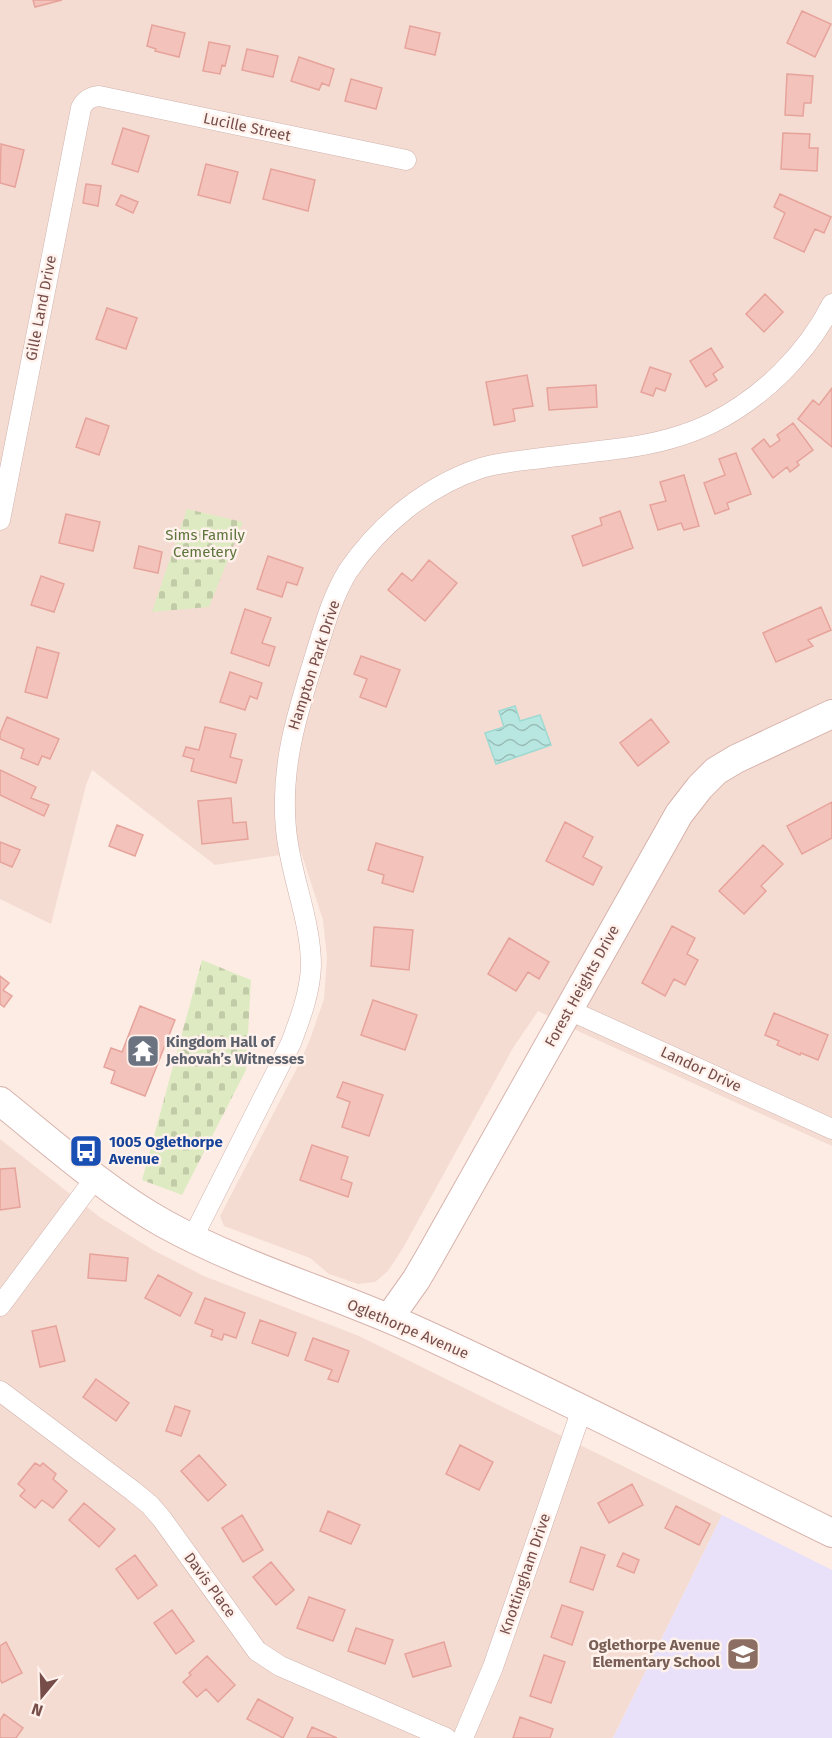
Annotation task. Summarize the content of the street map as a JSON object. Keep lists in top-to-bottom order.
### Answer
{
  "streets": {
    "main road": ["Forest Heights Drive", "Oglethorpe Avenue"],
    "street": [
      "Lucille Street",
      "Gille Land Drive",
      "Hampton Park Drive",
      "Landor Drive",
      "Knottingham Drive",
      "Davis Place"
    ]
  },
  "crossings": [
    ["Lucille Street", "Gille Land Drive"],
    ["Hampton Park Drive", "Oglethorpe Avenue"],
    ["Forest Heights Drive", "Landor Drive"],
    ["Forest Heights Drive", "Oglethorpe Avenue"],
    ["Oglethorpe Avenue", "Knottingham Drive"]
  ],
  "parks": ["Sims Family Cemetery"],
  "places": {
    "temple": ["Kingdom Hall of Jehovah’s Witnesses"],
    "bus stop": ["1005 Oglethorpe Avenue"],
    "school or university": ["Oglethorpe Avenue Elementary School"]
  },
  "north": "bottom"
}
